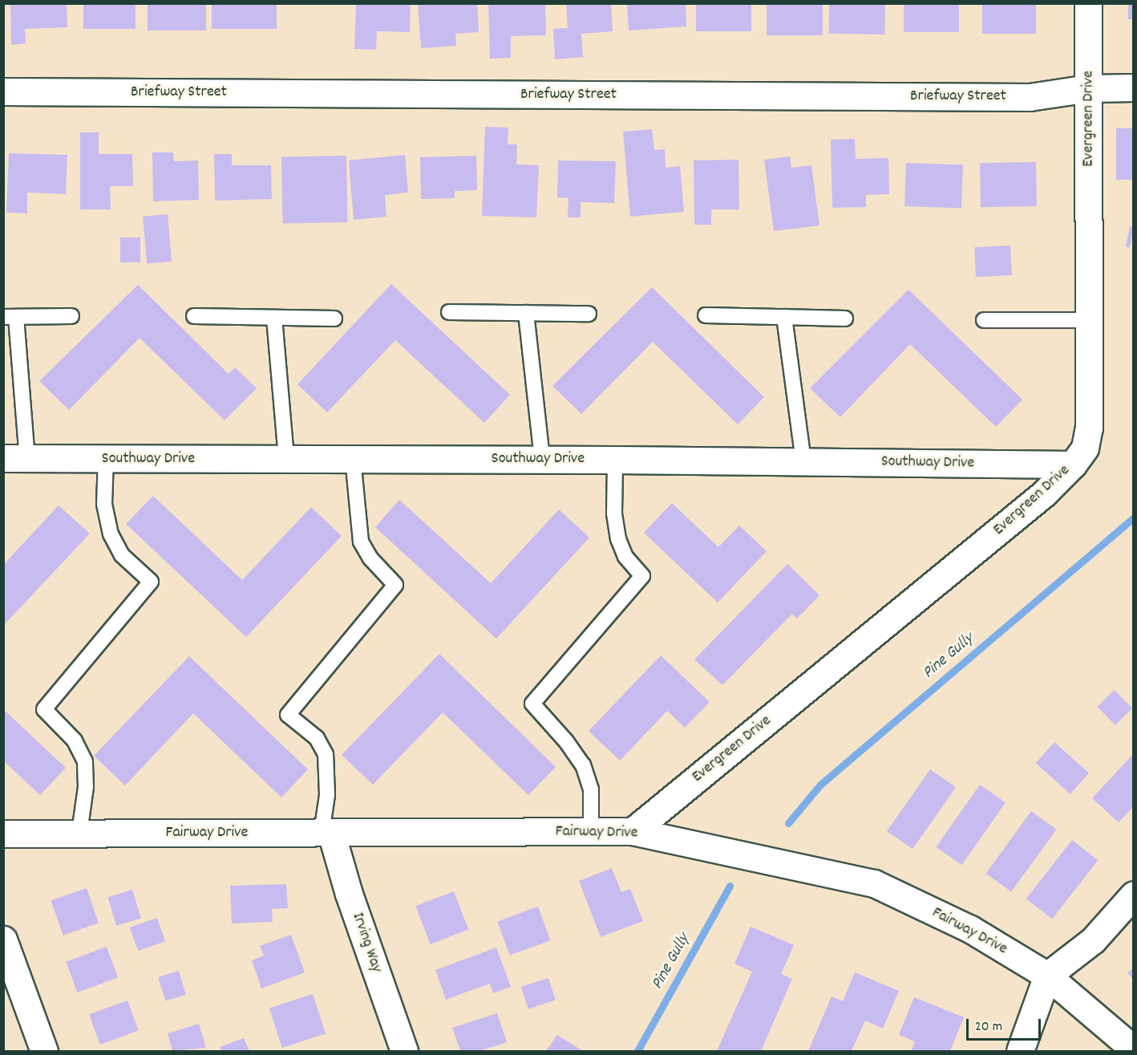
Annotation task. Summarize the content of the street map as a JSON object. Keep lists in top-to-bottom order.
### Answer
{
  "streets": {
    "street": [
      "Briefway Street",
      "Evergreen Drive",
      "Southway Drive",
      "Fairway Drive",
      "Irving Way"
    ]
  },
  "crossings": [
    ["Briefway Street", "Evergreen Drive"],
    ["Evergreen Drive", "Southway Drive"],
    ["Evergreen Drive", "Fairway Drive"],
    ["Fairway Drive", "Irving Way"]
  ],
  "water": ["Pine Gully"],
  "scale_bar": "20 m"
}
